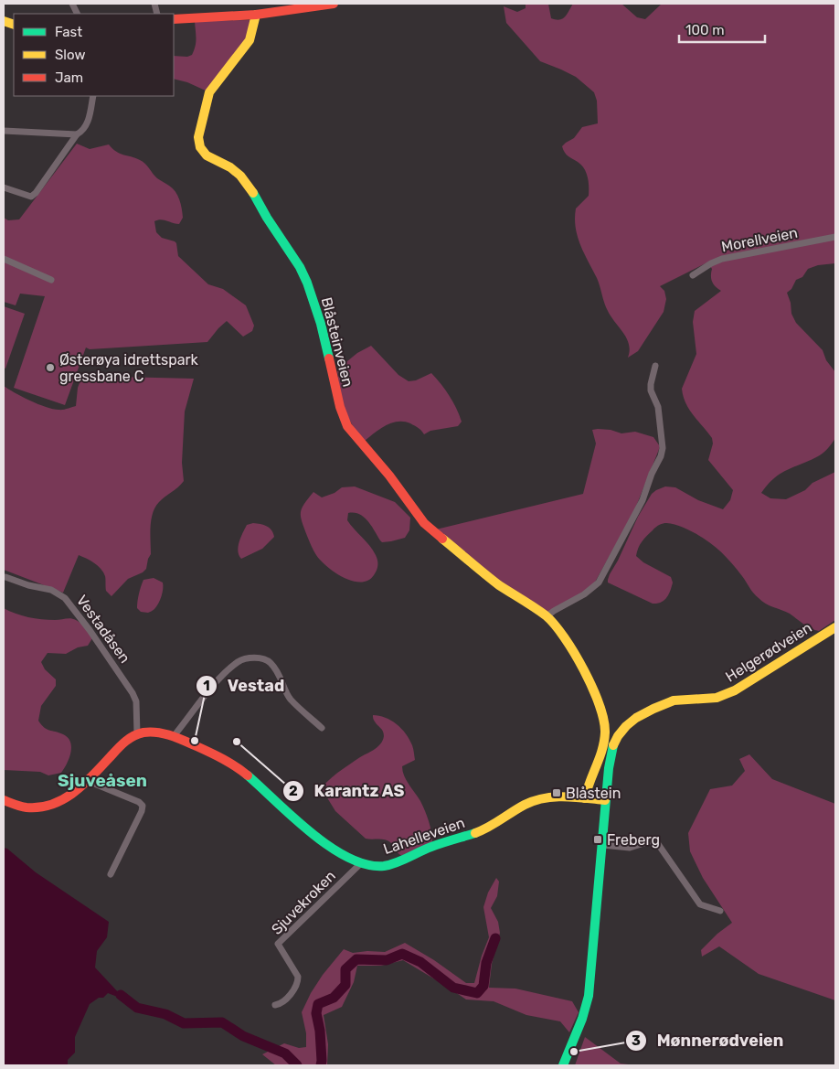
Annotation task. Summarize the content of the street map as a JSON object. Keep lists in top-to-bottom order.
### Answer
{
  "streets": {
    "street": [
      "Morellveien",
      "Blåsteinveien",
      "Vestadåsen",
      "Helgerødveien",
      "Lahelleveien",
      "Sjuvekroken"
    ]
  },
  "crossings": [
    ["Blåsteinveien", "Lahelleveien"],
    ["Vestadåsen", "Lahelleveien"],
    ["Helgerødveien", "Lahelleveien"],
    ["Lahelleveien", "Sjuvekroken"]
  ],
  "districts": ["Sjuveåsen"],
  "places": {
    "other": [
      "Østerøya idrettspark gressbane C",
      "Vestad",
      "Karantz AS",
      "Mønnerødveien"
    ],
    "transit": ["Blåstein", "Freberg"]
  },
  "legend": ["Fast", "Slow", "Jam"],
  "scale_bar": "100 m"
}
